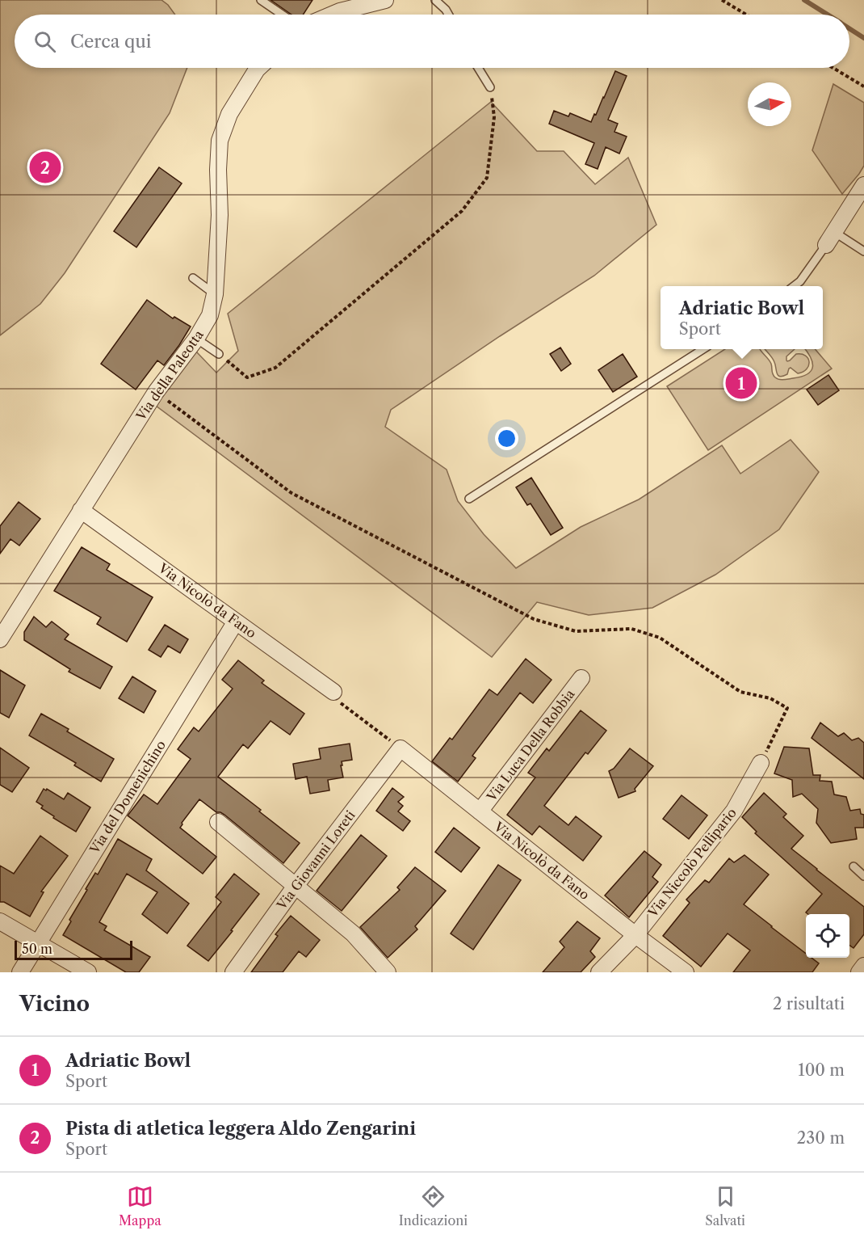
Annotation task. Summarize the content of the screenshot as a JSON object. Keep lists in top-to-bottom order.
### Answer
{
  "streets": {
    "street": [
      "Via della Paleotta",
      "Via Nicolò da Fano",
      "Via Luca Della Robbia",
      "Via del Domenichino",
      "Via Giovanni Loreti",
      "Via Niccolò Pellipario"
    ]
  },
  "crossings": [
    ["Via della Paleotta", "Via Nicolò da Fano"],
    ["Via Nicolò da Fano", "Via Luca Della Robbia"],
    ["Via Nicolò da Fano", "Via del Domenichino"],
    ["Via Nicolò da Fano", "Via Giovanni Loreti"],
    ["Via Nicolò da Fano", "Via Niccolò Pellipario"]
  ],
  "scale_bar": "50 m",
  "north": "right",
  "page": {
    "search": "Cerca qui",
    "pins": ["2", "1"],
    "popup": ["Adriatic Bowl", "Sport"],
    "scale": "50 m",
    "heading": ["Vicino", "2 risultati"],
    "list": [
      {
        "mark": "1",
        "name": "Adriatic Bowl",
        "note": "Sport",
        "value": "100 m"
      },
      {
        "mark": "2",
        "name": "Pista di atletica leggera Aldo Zengarini",
        "note": "Sport",
        "value": "230 m"
      }
    ],
    "nav": ["Mappa", "Indicazioni", "Salvati"]
  }
}
